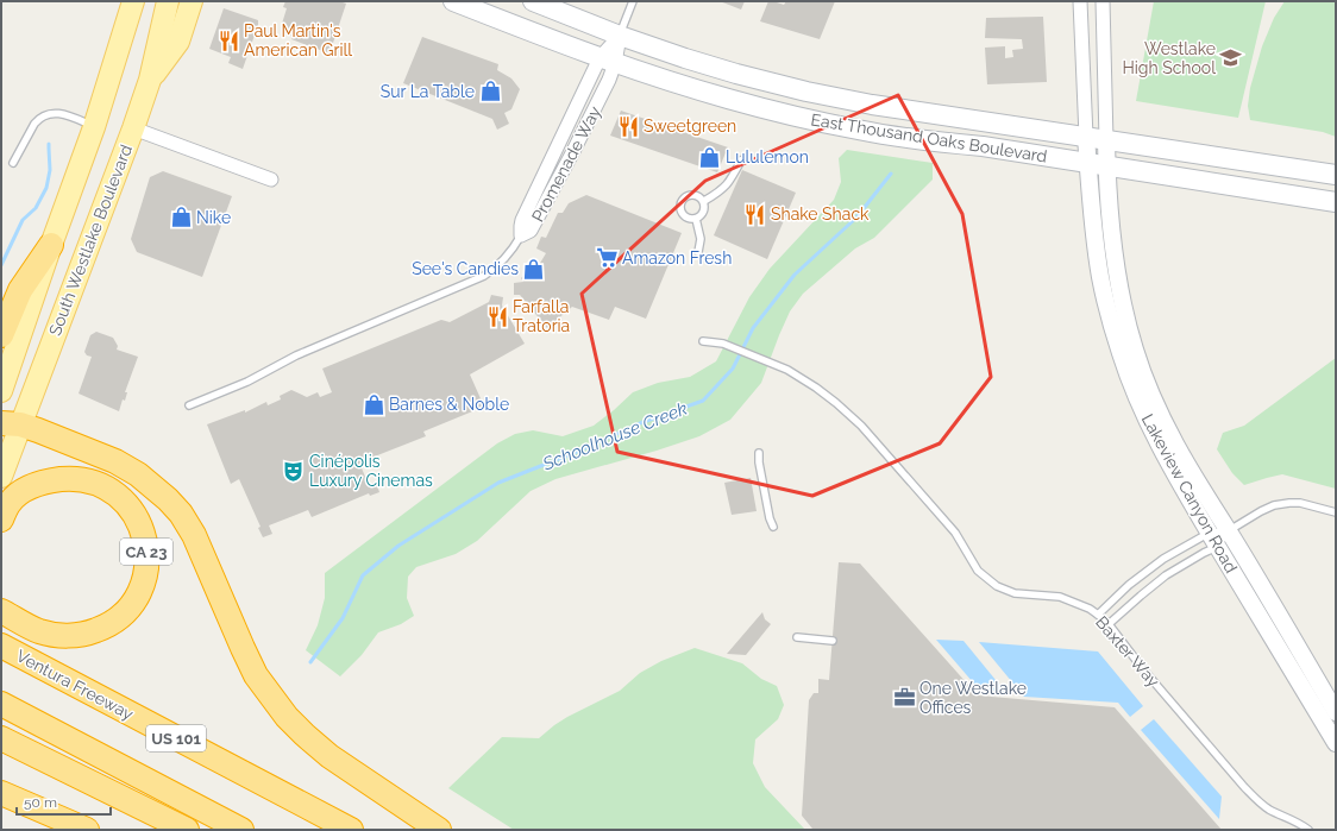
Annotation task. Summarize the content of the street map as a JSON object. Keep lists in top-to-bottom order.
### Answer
{
  "streets": {
    "highway": ["CA 23", "Ventura Freeway", "US 101"],
    "main road": ["East Thousand Oaks Boulevard", "South Westlake Boulevard"],
    "street": ["Promenade Way", "Lakeview Canyon Road"],
    "lane": ["Baxter Way"]
  },
  "crossings": [
    ["East Thousand Oaks Boulevard", "Promenade Way"],
    ["East Thousand Oaks Boulevard", "Lakeview Canyon Road"]
  ],
  "water": ["Schoolhouse Creek"],
  "places": {
    "restaurant": [
      "Paul Martin's American Grill",
      "Sweetgreen",
      "Shake Shack",
      "Farfalla Tratoria"
    ],
    "school or university": ["Westlake High School"],
    "shop": [
      "Sur La Table",
      "Lululemon",
      "Nike",
      "See's Candies",
      "Barnes & Noble"
    ],
    "supermarket": ["Amazon Fresh"],
    "theatre": ["Cinépolis Luxury Cinemas"],
    "office": ["One Westlake Offices"]
  },
  "scale_bar": "50 m"
}
